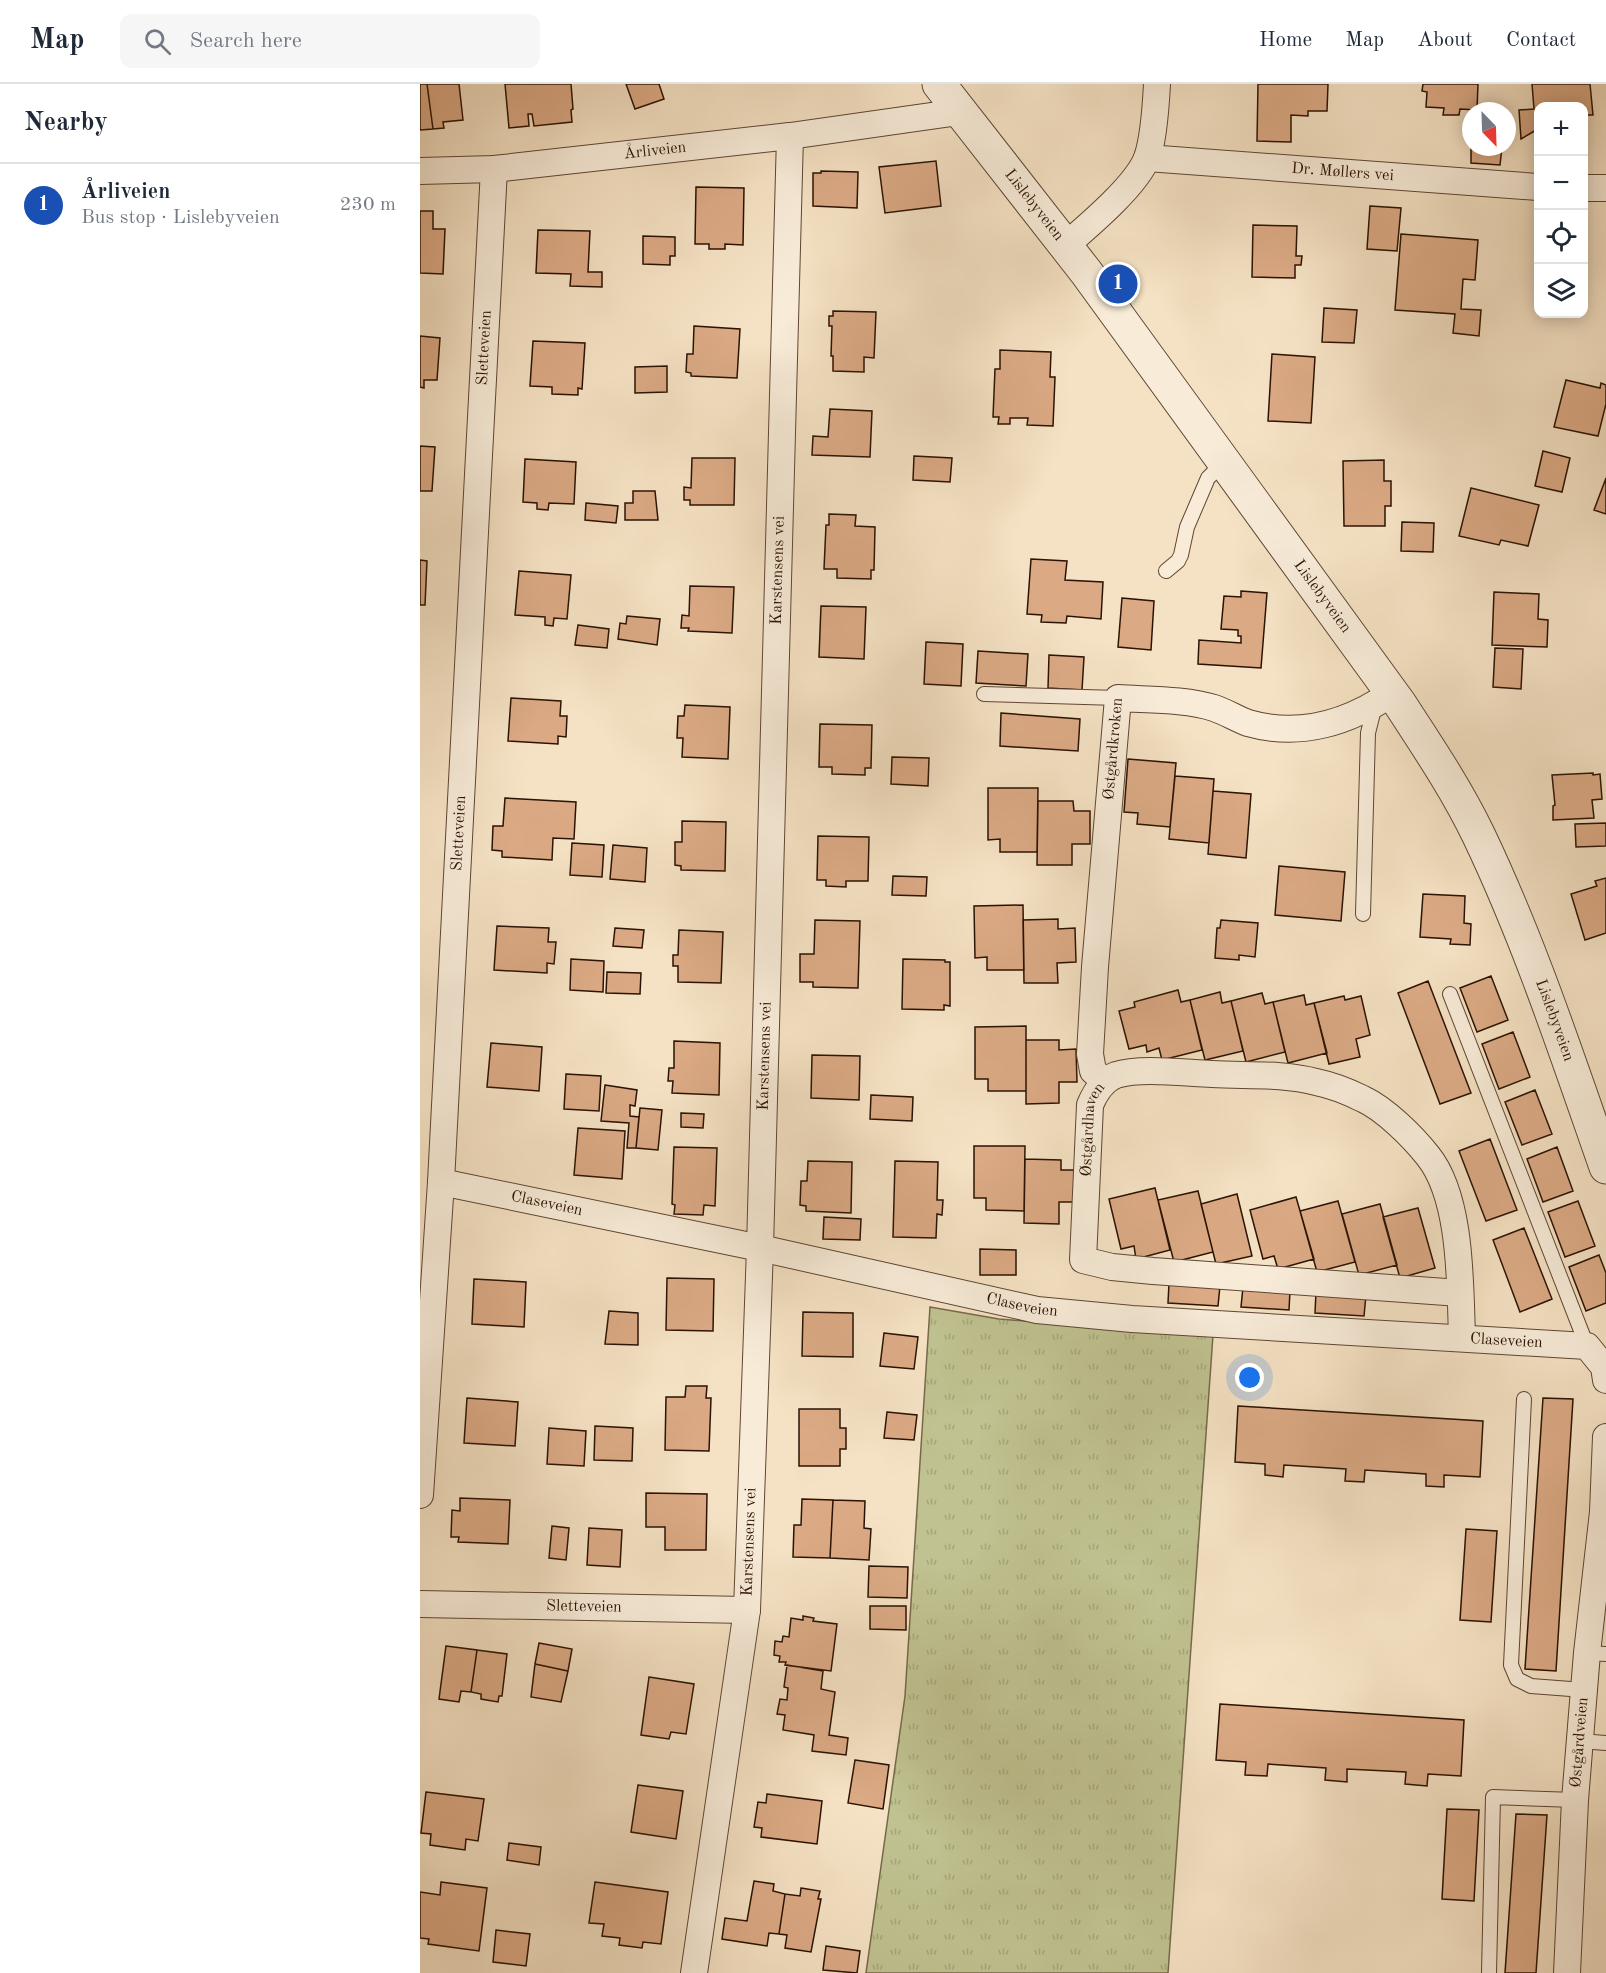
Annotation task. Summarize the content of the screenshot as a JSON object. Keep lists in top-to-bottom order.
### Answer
{
  "streets": {
    "street": [
      "Årliveien",
      "Dr. Møllers vei",
      "Lislebyveien",
      "Sletteveien",
      "Karstensens vei",
      "Østgårdkroken",
      "Østgårdhaven",
      "Claseveien",
      "Østgårdveien"
    ]
  },
  "crossings": [
    ["Årliveien", "Lislebyveien"],
    ["Årliveien", "Sletteveien"],
    ["Årliveien", "Karstensens vei"],
    ["Lislebyveien", "Østgårdkroken"],
    ["Sletteveien", "Karstensens vei"],
    ["Sletteveien", "Claseveien"],
    ["Karstensens vei", "Claseveien"],
    ["Østgårdkroken", "Østgårdhaven"],
    ["Østgårdhaven", "Claseveien"]
  ],
  "north": "bottom right",
  "page": {
    "header": "Map",
    "search": "Search here",
    "nav": [
      "Home",
      "Map",
      "About",
      "Contact"
    ],
    "heading": "Nearby",
    "map_buttons": ["+", "−"],
    "list": [
      {
        "mark": "1",
        "name": "Årliveien",
        "note": "Bus stop · Lislebyveien",
        "value": "230 m"
      }
    ],
    "pins": "1"
  }
}
